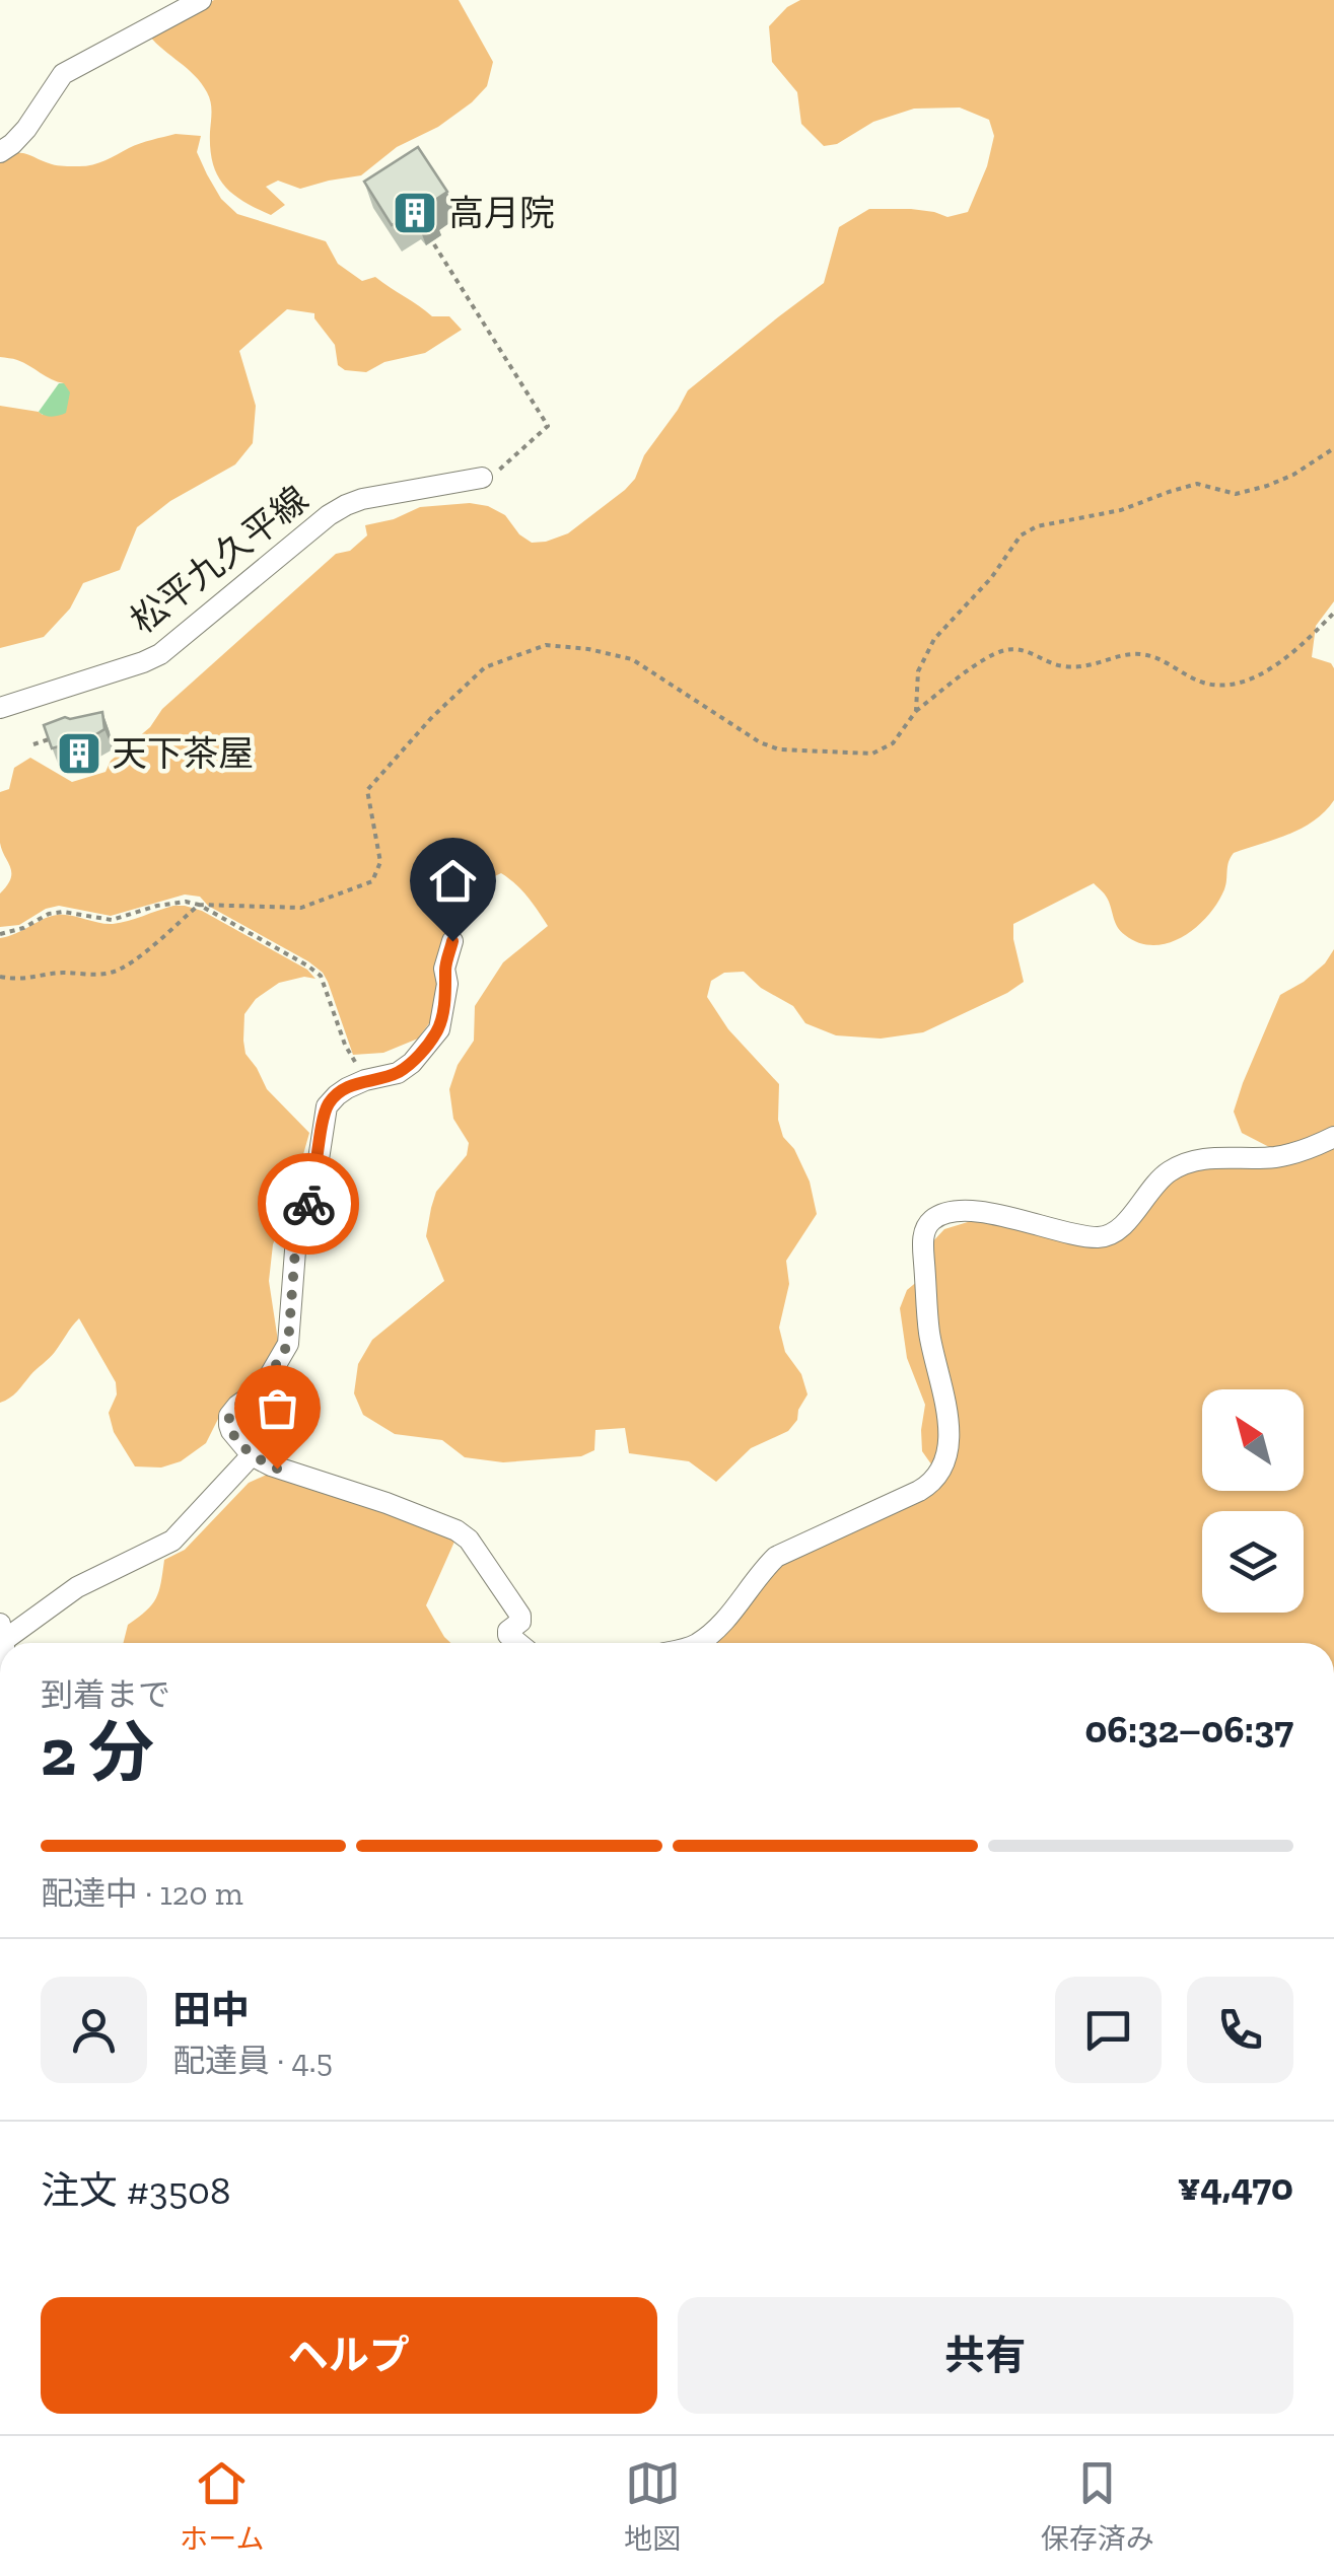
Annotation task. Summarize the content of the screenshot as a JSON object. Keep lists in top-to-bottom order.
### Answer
{
  "streets": {
    "street": ["松平九久平線"]
  },
  "places": {
    "building": ["高月院", "天下茶屋"]
  },
  "north": "top left",
  "page": {
    "heading": ["2 分", "到着まで", "06:32–06:37"],
    "panel": [
      "田中",
      "配達員 · 4.5",
      "注文 #3508",
      "¥4,470"
    ],
    "bar": "配達中 · 120 m",
    "buttons": ["ヘルプ", "共有"],
    "tabs": ["ホーム", "地図", "保存済み"]
  }
}
